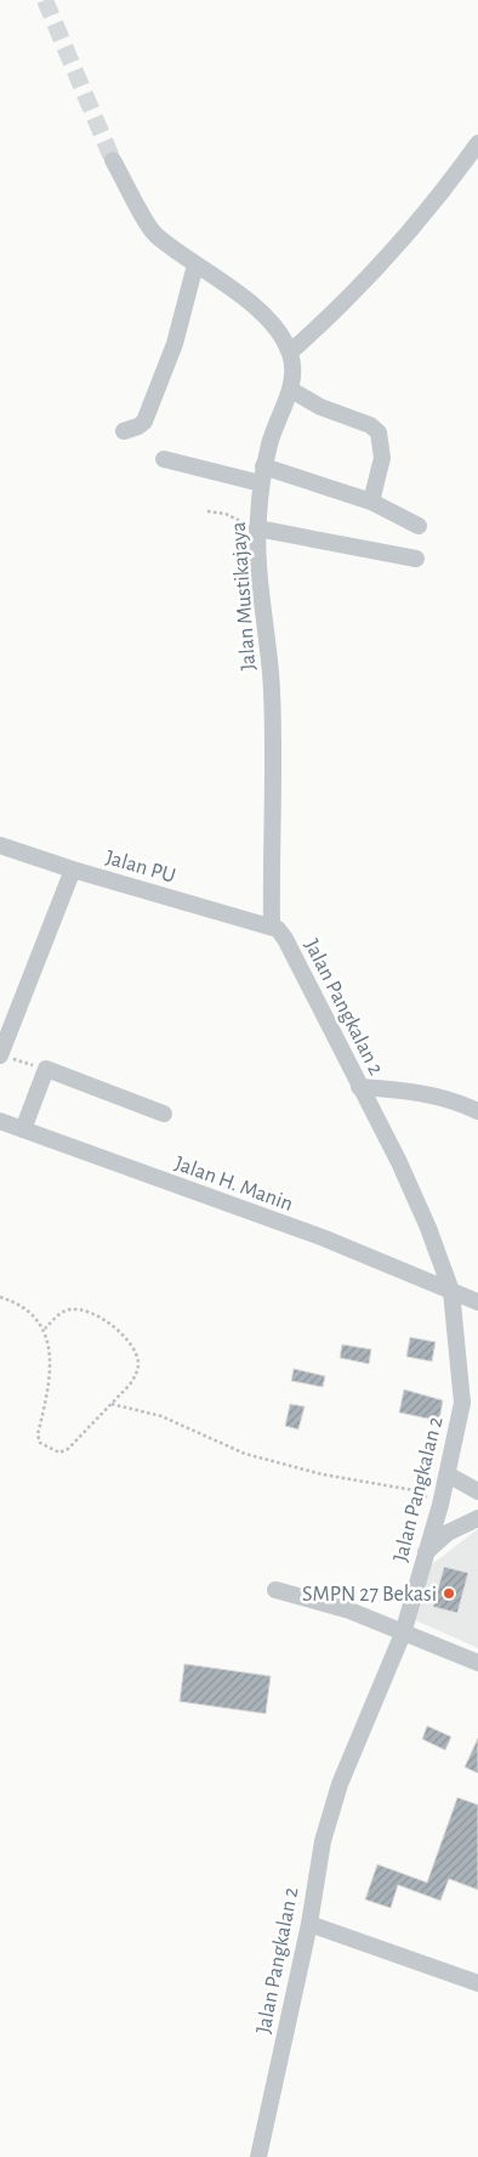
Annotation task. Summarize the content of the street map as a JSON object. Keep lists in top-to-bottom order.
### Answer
{
  "streets": {
    "street": [
      "Jalan Mustikajaya",
      "Jalan PU",
      "Jalan Pangkalan 2",
      "Jalan H. Manin"
    ]
  },
  "crossings": [
    ["Jalan Mustikajaya", "Jalan PU"],
    ["Jalan Mustikajaya", "Jalan Pangkalan 2"],
    ["Jalan PU", "Jalan Pangkalan 2"],
    ["Jalan Pangkalan 2", "Jalan H. Manin"]
  ],
  "places": ["SMPN 27 Bekasi"]
}
